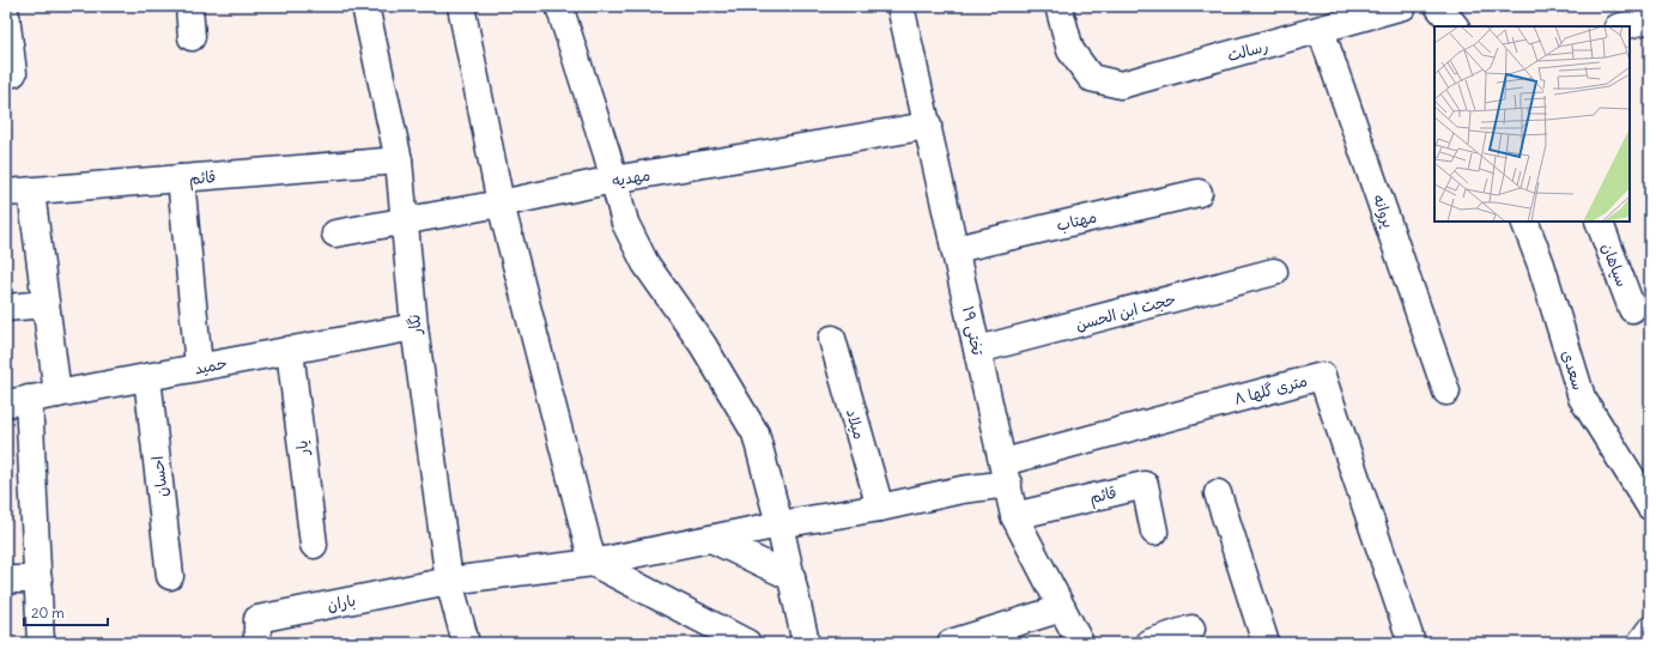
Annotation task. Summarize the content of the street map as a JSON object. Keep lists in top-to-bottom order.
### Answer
{
  "streets": {
    "street": [
      "رسالت",
      "قائم",
      "مهدیه",
      "پروانه",
      "مهتاب",
      "سپاهان",
      "حجت ابن الحسن",
      "نگار",
      "تختی ۱۹",
      "حمید",
      "سعدی",
      "۸ متری گلها",
      "میلاد",
      "یار",
      "احسان",
      "باران"
    ]
  },
  "crossings": [
    ["رسالت", "پروانه"],
    ["قائم", "نگار"],
    ["قائم", "تختی ۱۹"],
    ["مهدیه", "نگار"],
    ["مهدیه", "تختی ۱۹"],
    ["مهتاب", "تختی ۱۹"],
    ["حجت ابن الحسن", "تختی ۱۹"],
    ["نگار", "حمید"],
    ["نگار", "باران"],
    ["تختی ۱۹", "۸ متری گلها"],
    ["حمید", "یار"],
    ["حمید", "احسان"]
  ],
  "scale_bar": "20 m"
}
